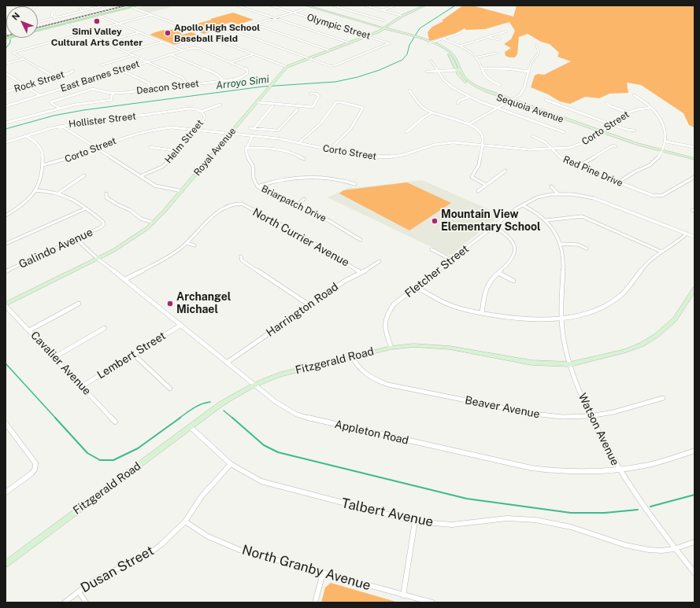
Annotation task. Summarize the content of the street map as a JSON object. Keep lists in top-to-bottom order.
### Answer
{
  "streets": {
    "main road": ["Sequoia Avenue", "Royal Avenue", "Fitzgerald Road"],
    "street": [
      "Olympic Street",
      "East Barnes Street",
      "Rock Street",
      "Deacon Street",
      "Hollister Street",
      "Corto Street",
      "Helm Street",
      "Red Pine Drive",
      "Briarpatch Drive",
      "North Currier Avenue",
      "Galindo Avenue",
      "Fletcher Street",
      "Harrington Road",
      "Lembert Street",
      "Cavalier Avenue",
      "Beaver Avenue",
      "Watson Avenue",
      "Appleton Road",
      "Talbert Avenue",
      "North Granby Avenue",
      "Dusan Street"
    ]
  },
  "crossings": [
    ["Olympic Street", "Royal Avenue"],
    ["East Barnes Street", "Deacon Street"],
    ["Sequoia Avenue", "Corto Street"],
    ["Sequoia Avenue", "Royal Avenue"],
    ["Hollister Street", "Helm Street"],
    ["Corto Street", "Helm Street"],
    ["Corto Street", "Royal Avenue"],
    ["Corto Street", "Red Pine Drive"],
    ["Royal Avenue", "Cavalier Avenue"],
    ["Royal Avenue", "Appleton Road"],
    ["North Currier Avenue", "Harrington Road"],
    ["Galindo Avenue", "Appleton Road"],
    ["Fletcher Street", "Fitzgerald Road"],
    ["Fletcher Street", "Watson Avenue"],
    ["Harrington Road", "Appleton Road"],
    ["Lembert Street", "Cavalier Avenue"],
    ["Lembert Street", "Appleton Road"],
    ["Fitzgerald Road", "Beaver Avenue"],
    ["Fitzgerald Road", "Watson Avenue"],
    ["Fitzgerald Road", "Appleton Road"],
    ["Fitzgerald Road", "Talbert Avenue"],
    ["Beaver Avenue", "Watson Avenue"],
    ["Watson Avenue", "Appleton Road"],
    ["Watson Avenue", "Talbert Avenue"],
    ["Talbert Avenue", "Dusan Street"],
    ["North Granby Avenue", "Dusan Street"]
  ],
  "water": ["Arroyo Simi"],
  "places": [
    "Simi Valley Cultural Arts Center",
    "Apollo High School Baseball Field",
    "Mountain View Elementary School",
    "Archangel Michael"
  ],
  "north": "top left"
}
